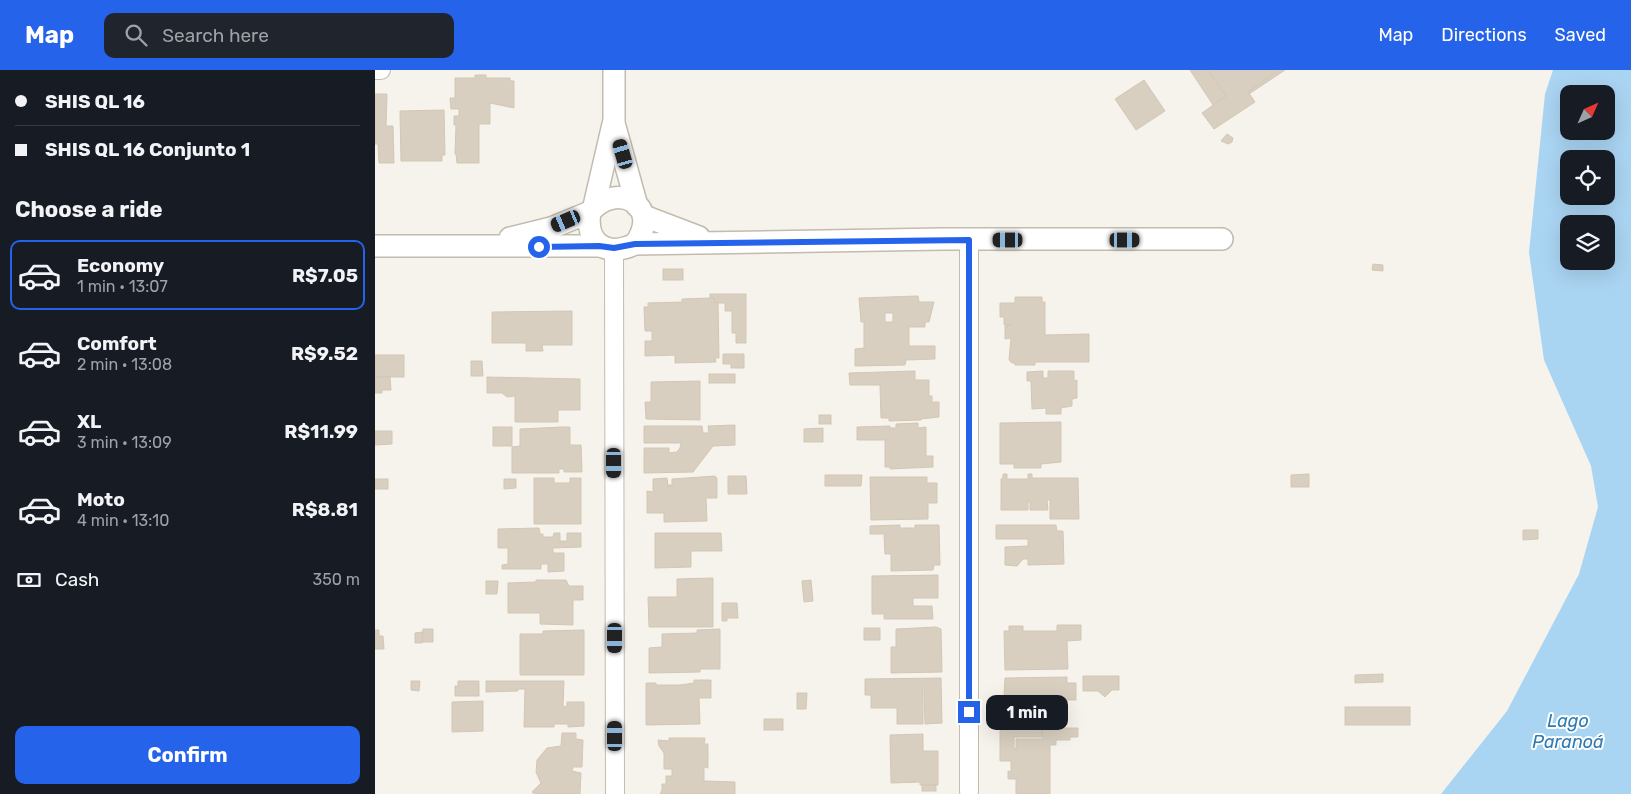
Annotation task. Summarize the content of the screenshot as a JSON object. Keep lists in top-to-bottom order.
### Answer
{
  "water": ["Lago Paranoá"],
  "north": "top right",
  "page": {
    "header": "Map",
    "search": "Search here",
    "nav": ["Map", "Directions", "Saved"],
    "banner": ["SHIS QL 16", "SHIS QL 16 Conjunto 1"],
    "heading": "Choose a ride",
    "list": [
      {
        "name": "Economy",
        "note": "1 min · 13:07",
        "value": "R$7.05"
      },
      {
        "name": "Comfort",
        "note": "2 min · 13:08",
        "value": "R$9.52"
      },
      {
        "name": "XL",
        "note": "3 min · 13:09",
        "value": "R$11.99"
      },
      {
        "name": "Moto",
        "note": "4 min · 13:10",
        "value": "R$8.81"
      }
    ],
    "pay": ["Cash", "350 m"],
    "bubble": "1 min",
    "buttons": "Confirm"
  }
}
